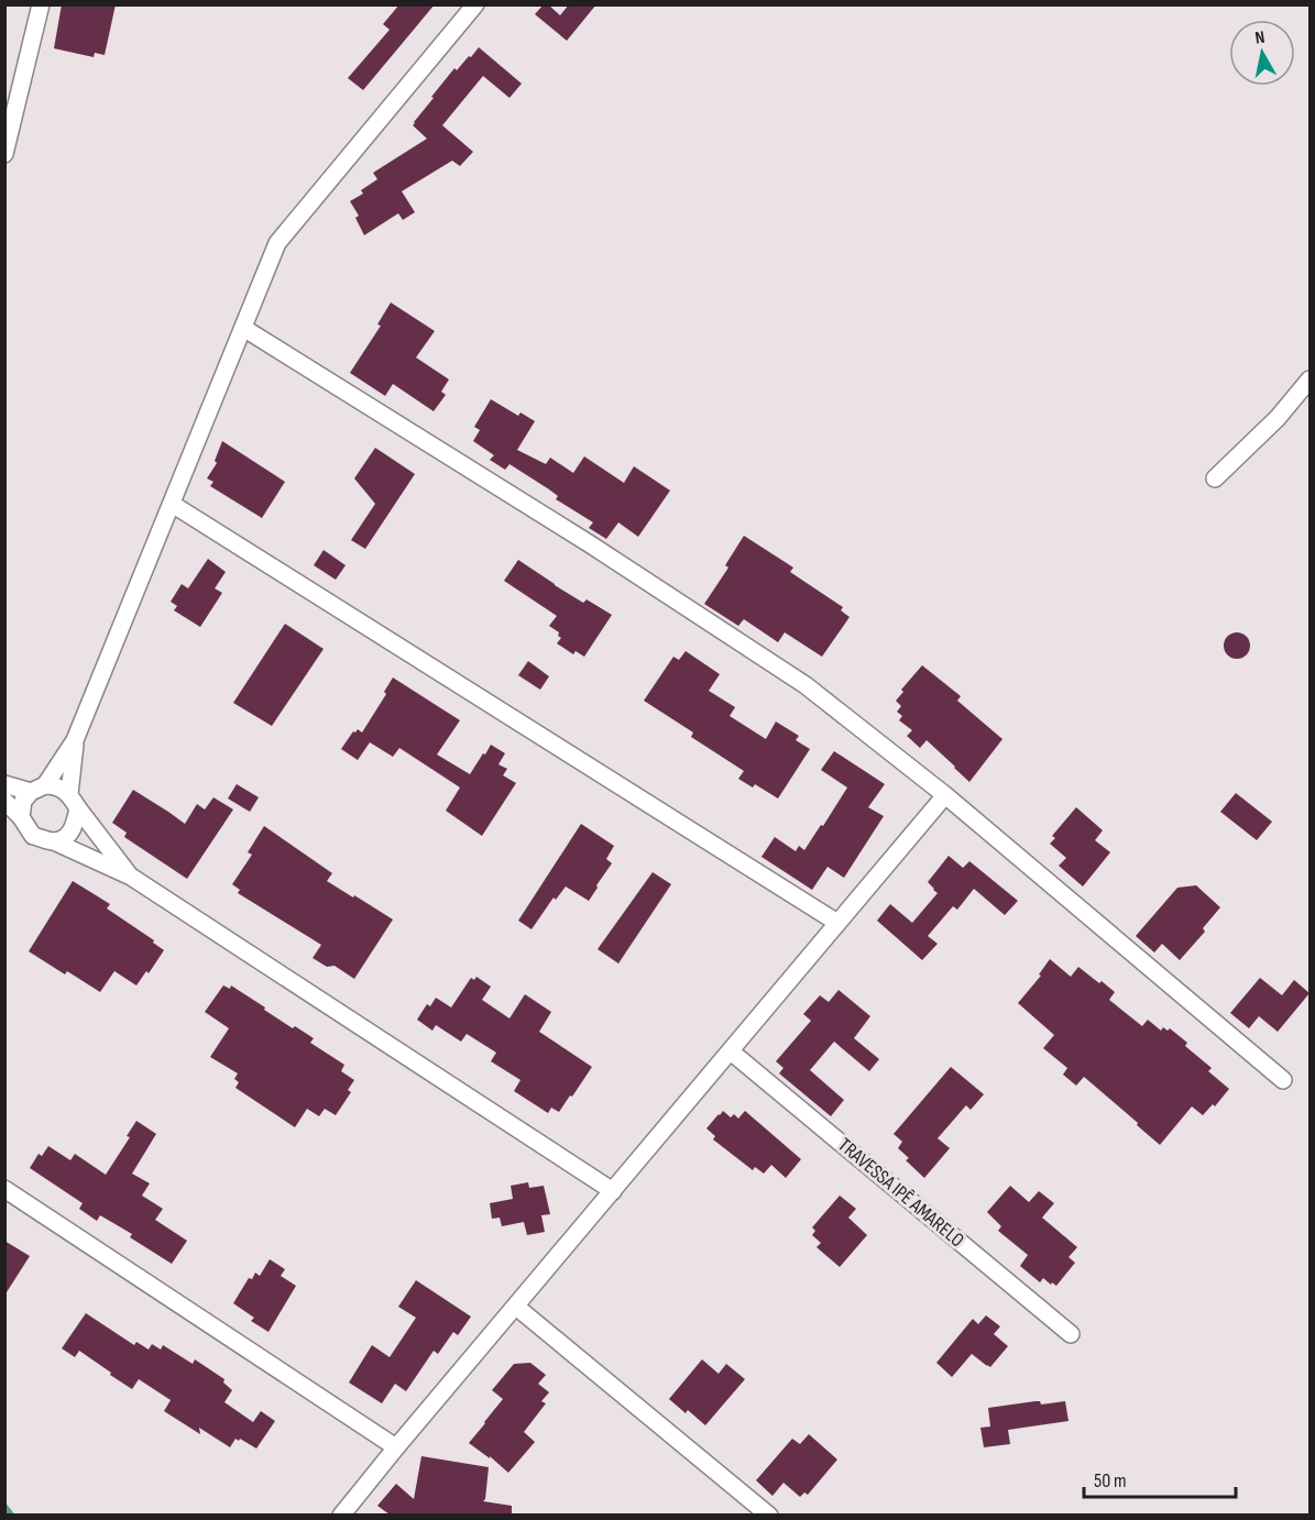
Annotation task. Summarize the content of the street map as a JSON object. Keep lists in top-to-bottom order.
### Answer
{
  "streets": {
    "street": ["TRAVESSA IPÊ AMARELO"]
  },
  "scale_bar": "50 m",
  "north": "top"
}
